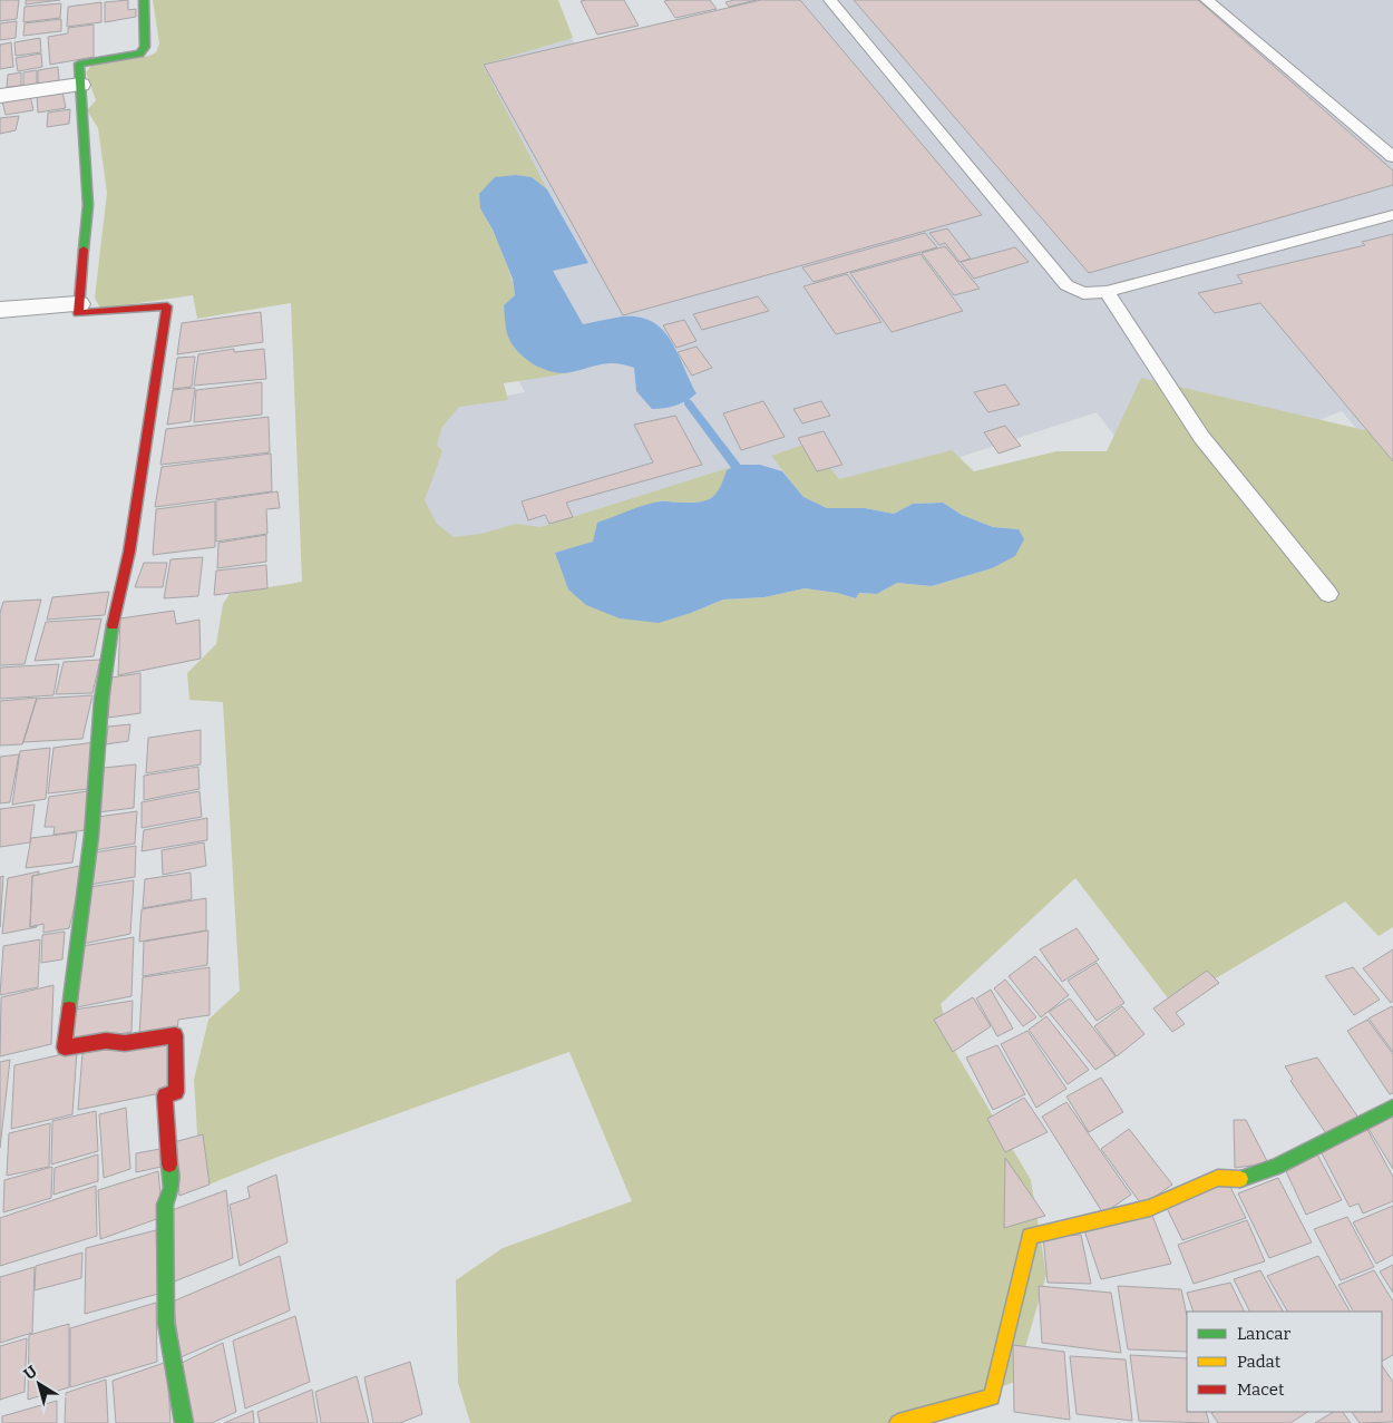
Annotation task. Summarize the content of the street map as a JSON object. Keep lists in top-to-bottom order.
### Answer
{
  "legend": ["Lancar", "Padat", "Macet"],
  "north": "top left"
}
